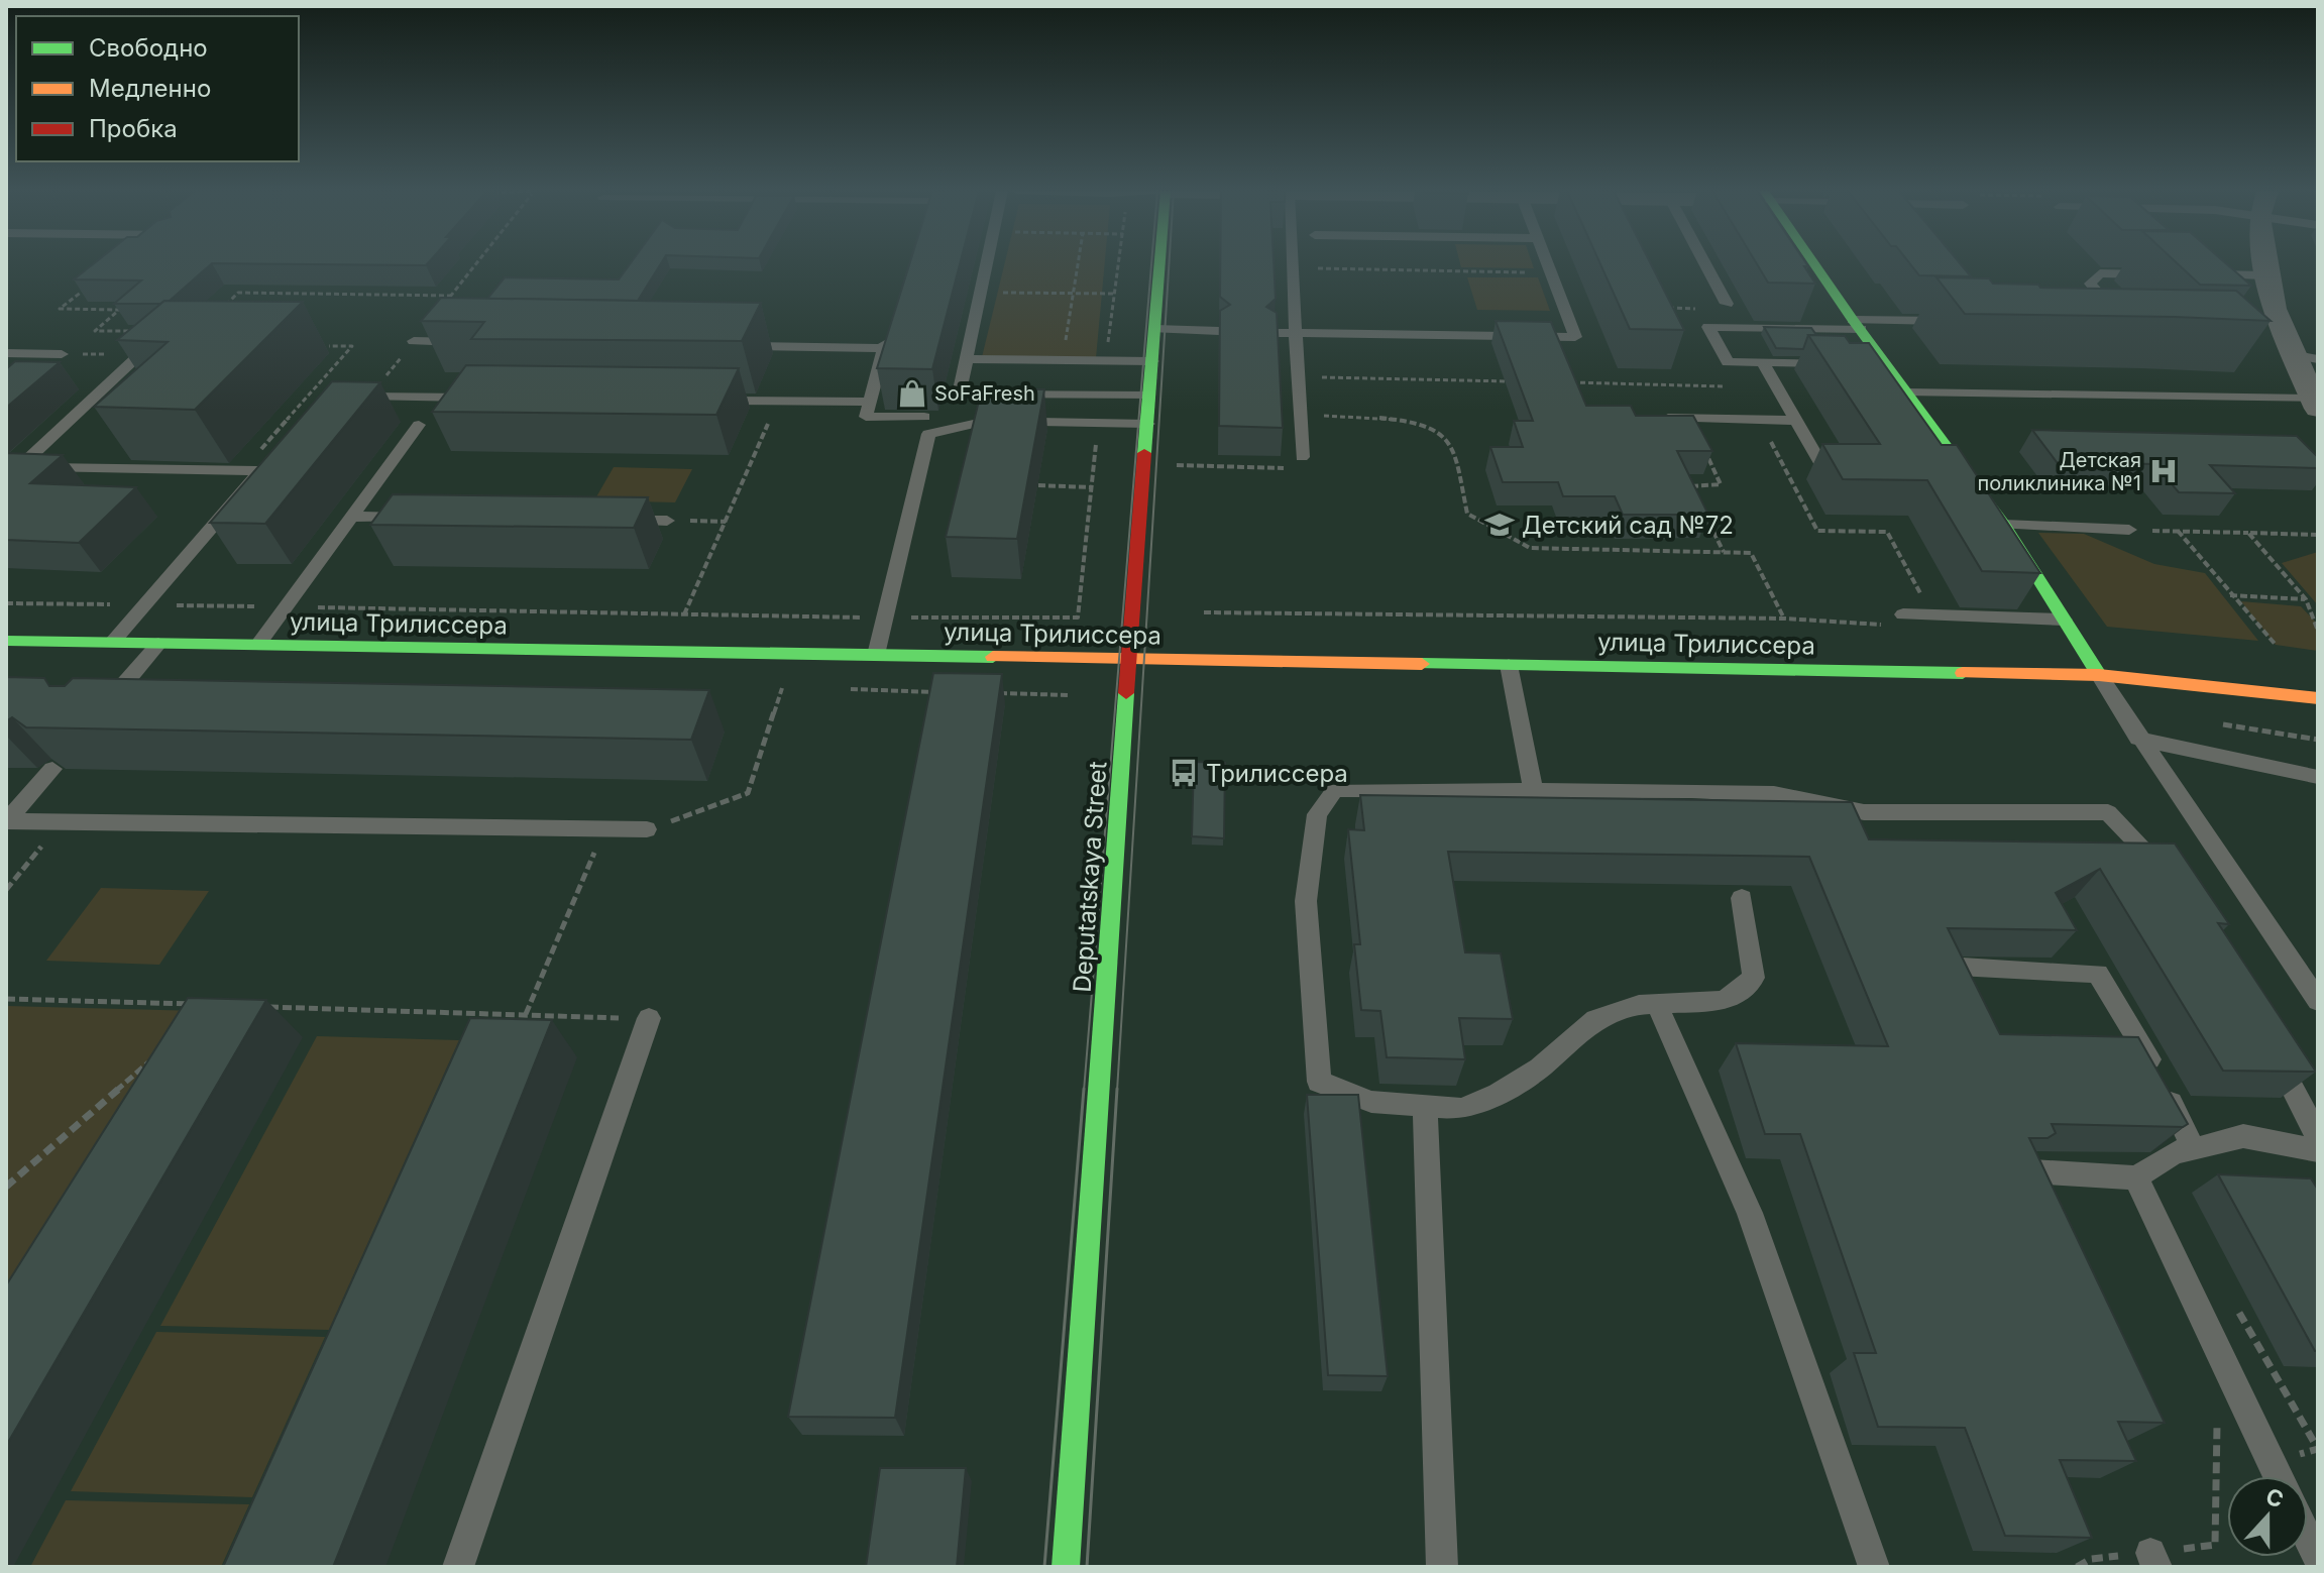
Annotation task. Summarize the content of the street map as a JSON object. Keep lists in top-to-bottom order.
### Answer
{
  "streets": {
    "street": ["улица Трилиссера", "Deputatskaya Street"]
  },
  "crossings": [
    ["улица Трилиссера", "Deputatskaya Street"]
  ],
  "places": {
    "shop": ["SoFaFresh"],
    "hospital": ["Детская поликлиника №1"],
    "school or university": ["Детский сад №72"],
    "bus stop": ["Трилиссера"]
  },
  "legend": ["Свободно", "Медленно", "Пробка"],
  "north": "top"
}
